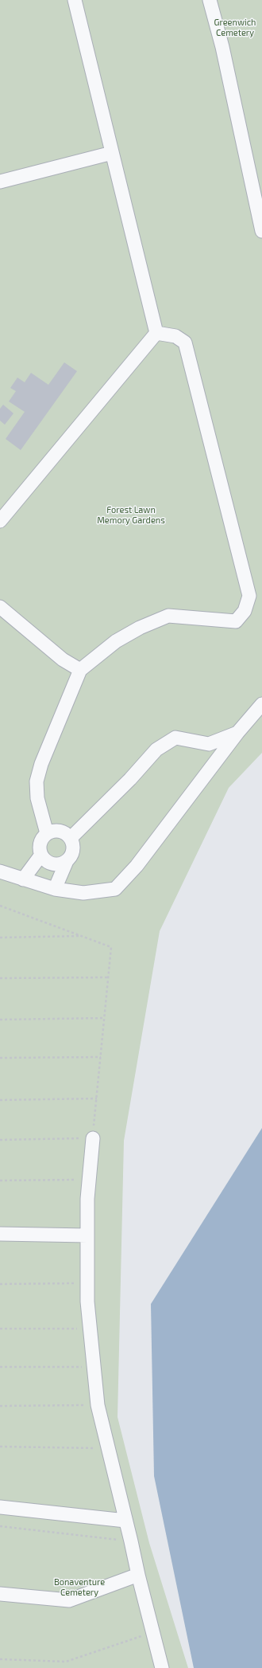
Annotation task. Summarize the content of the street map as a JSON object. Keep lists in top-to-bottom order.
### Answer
{
  "parks": ["Greenwich Cemetery", "Forest Lawn Memory Gardens", "Bonaventure Cemetery"]
}
